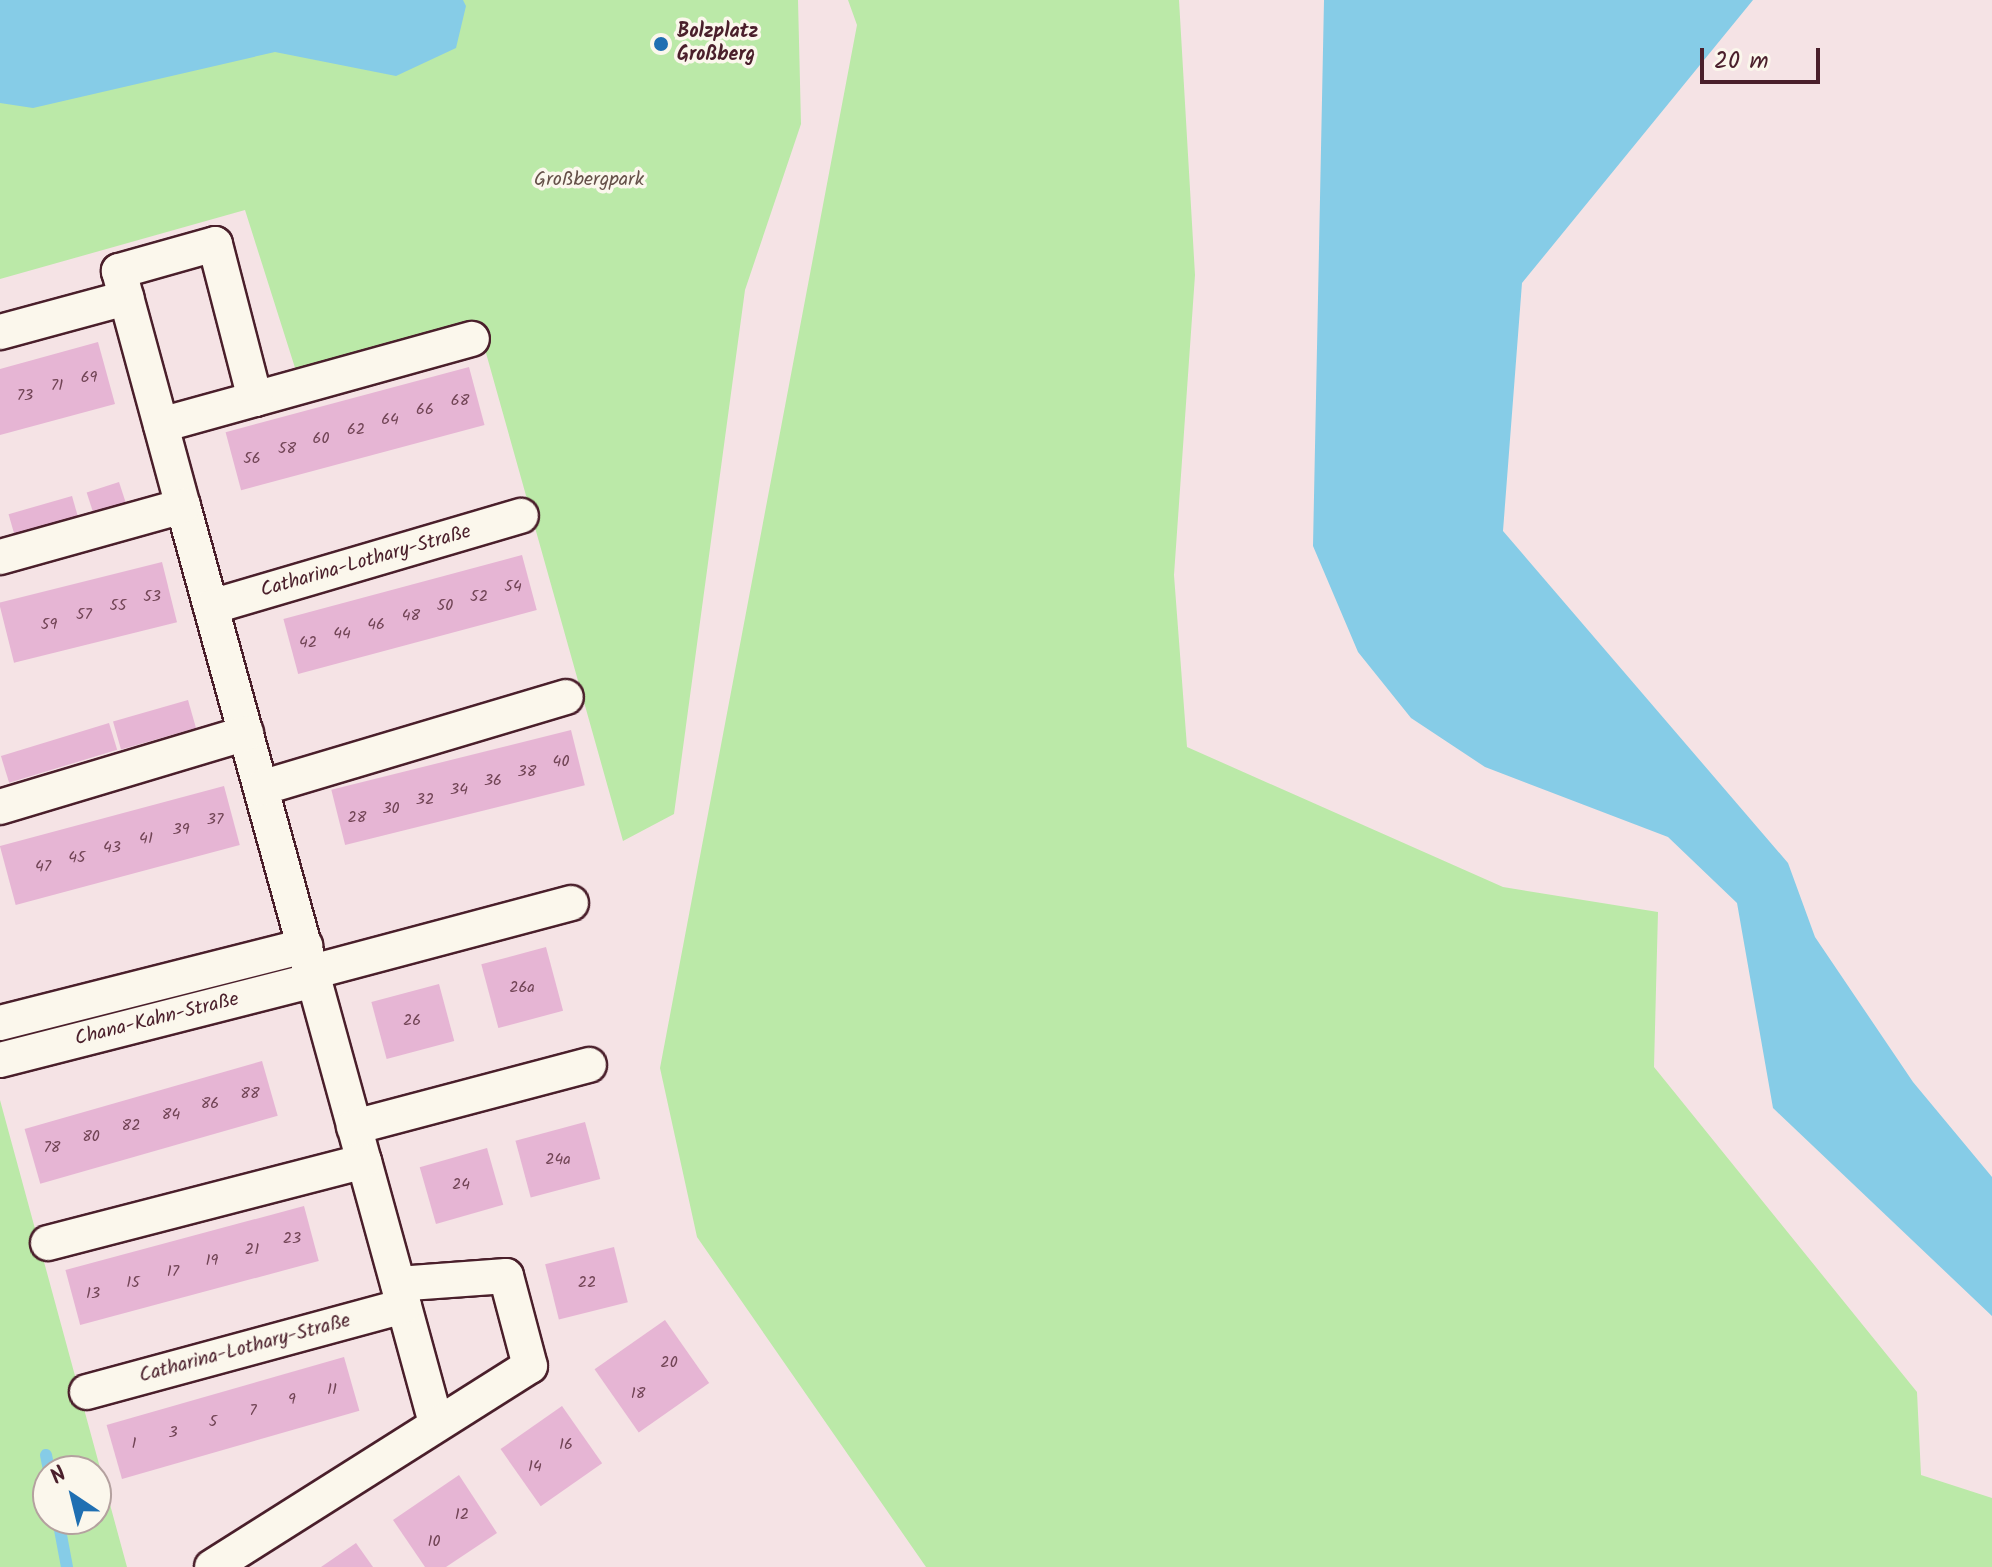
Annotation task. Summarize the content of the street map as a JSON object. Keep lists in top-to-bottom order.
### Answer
{
  "streets": {
    "street": ["Catharina-Lothary-Straße", "Chana-Kahn-Straße"]
  },
  "parks": ["Großbergpark"],
  "places": ["Bolzplatz Großberg"],
  "house_numbers": [
    "69",
    "71",
    "73",
    "68",
    "66",
    "64",
    "62",
    "60",
    "58",
    "56",
    "54",
    "53",
    "52",
    "55",
    "50",
    "57",
    "48",
    "59",
    "46",
    "44",
    "42",
    "40",
    "38",
    "36",
    "34",
    "32",
    "30",
    "28",
    "37",
    "39",
    "41",
    "43",
    "45",
    "47",
    "26a",
    "26",
    "88",
    "86",
    "84",
    "82",
    "80",
    "78",
    "24a",
    "24",
    "23",
    "21",
    "19",
    "17",
    "15",
    "22",
    "13",
    "20",
    "11",
    "18",
    "9",
    "7",
    "5",
    "3",
    "1",
    "16",
    "14",
    "12",
    "10"
  ],
  "scale_bar": "20 m",
  "north": "top left"
}
